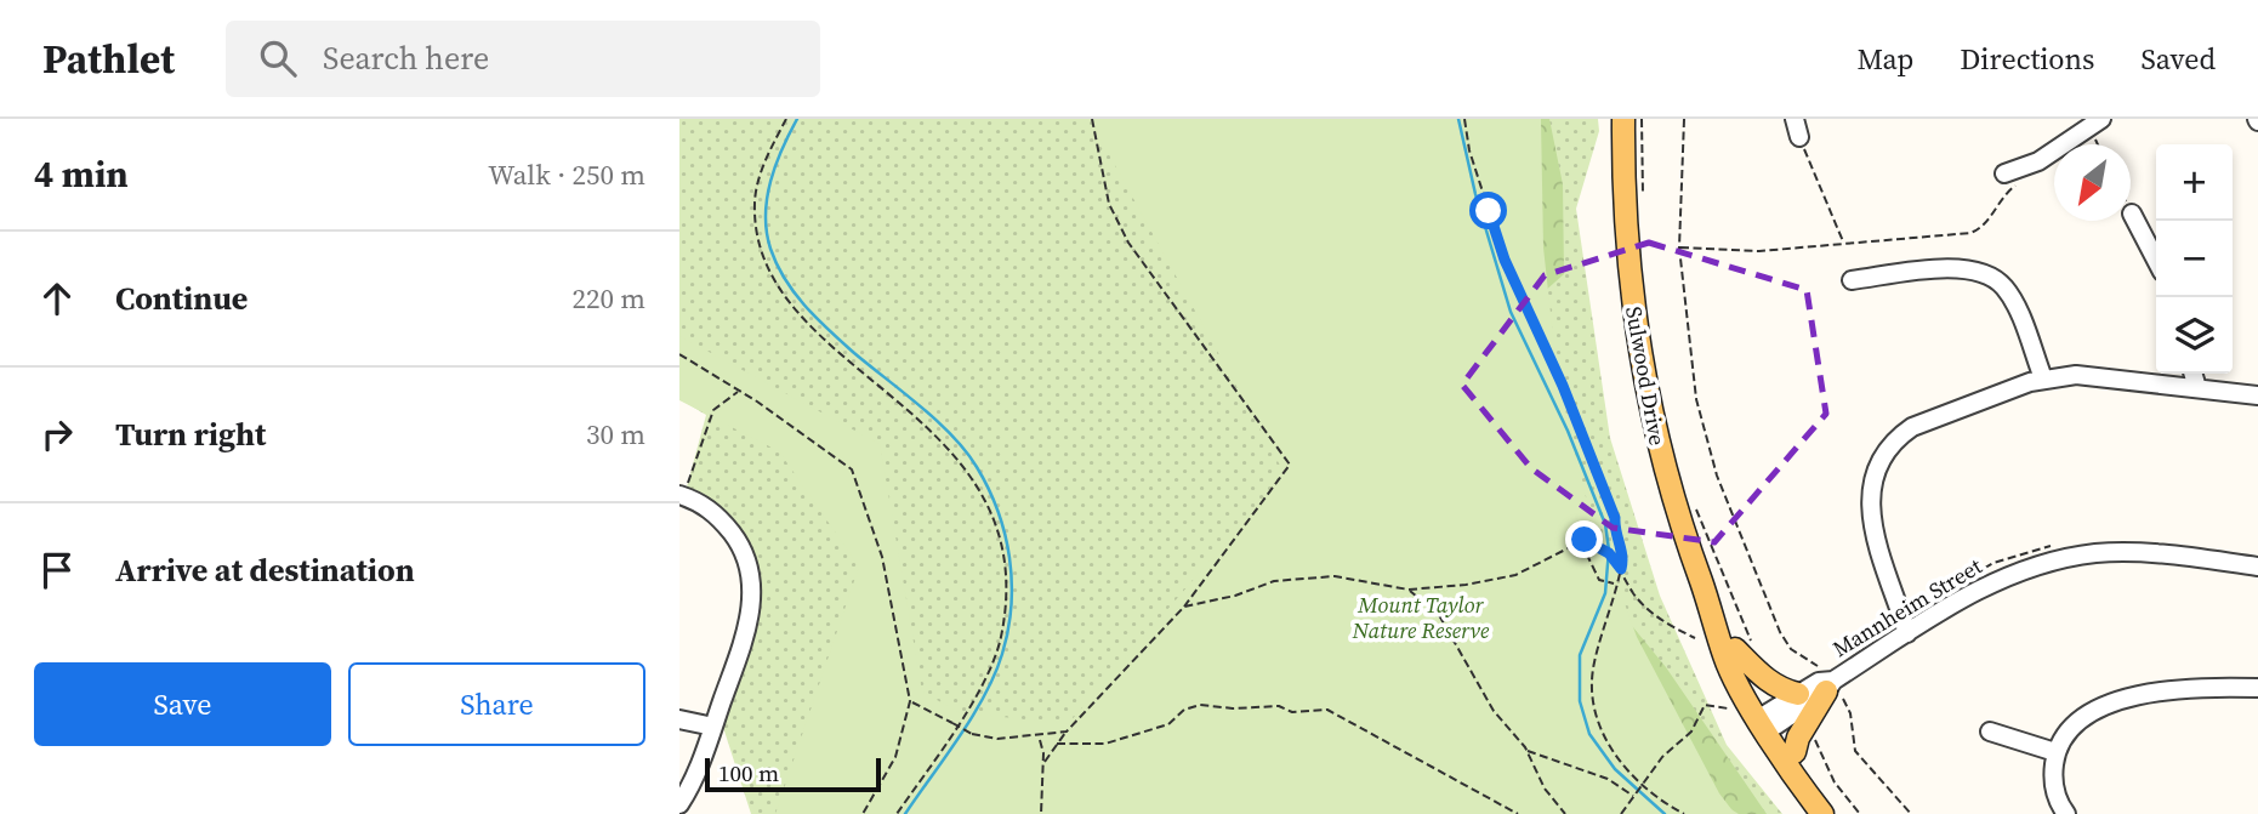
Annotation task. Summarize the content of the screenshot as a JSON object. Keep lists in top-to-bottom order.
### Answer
{
  "streets": {
    "main road": ["Sulwood Drive"],
    "street": ["Mannheim Street"]
  },
  "crossings": [
    ["Sulwood Drive", "Mannheim Street"]
  ],
  "parks": ["Mount Taylor Nature Reserve"],
  "scale_bar": "100 m",
  "north": "bottom left",
  "page": {
    "header": "Pathlet",
    "search": "Search here",
    "nav": ["Map", "Directions", "Saved"],
    "heading": ["4 min", "Walk · 250 m"],
    "map_buttons": ["+", "−"],
    "list": [
      ["Continue", "220 m"],
      ["Turn right", "30 m"],
      "Arrive at destination"
    ],
    "buttons": ["Save", "Share"],
    "scale": "100 m"
  }
}
